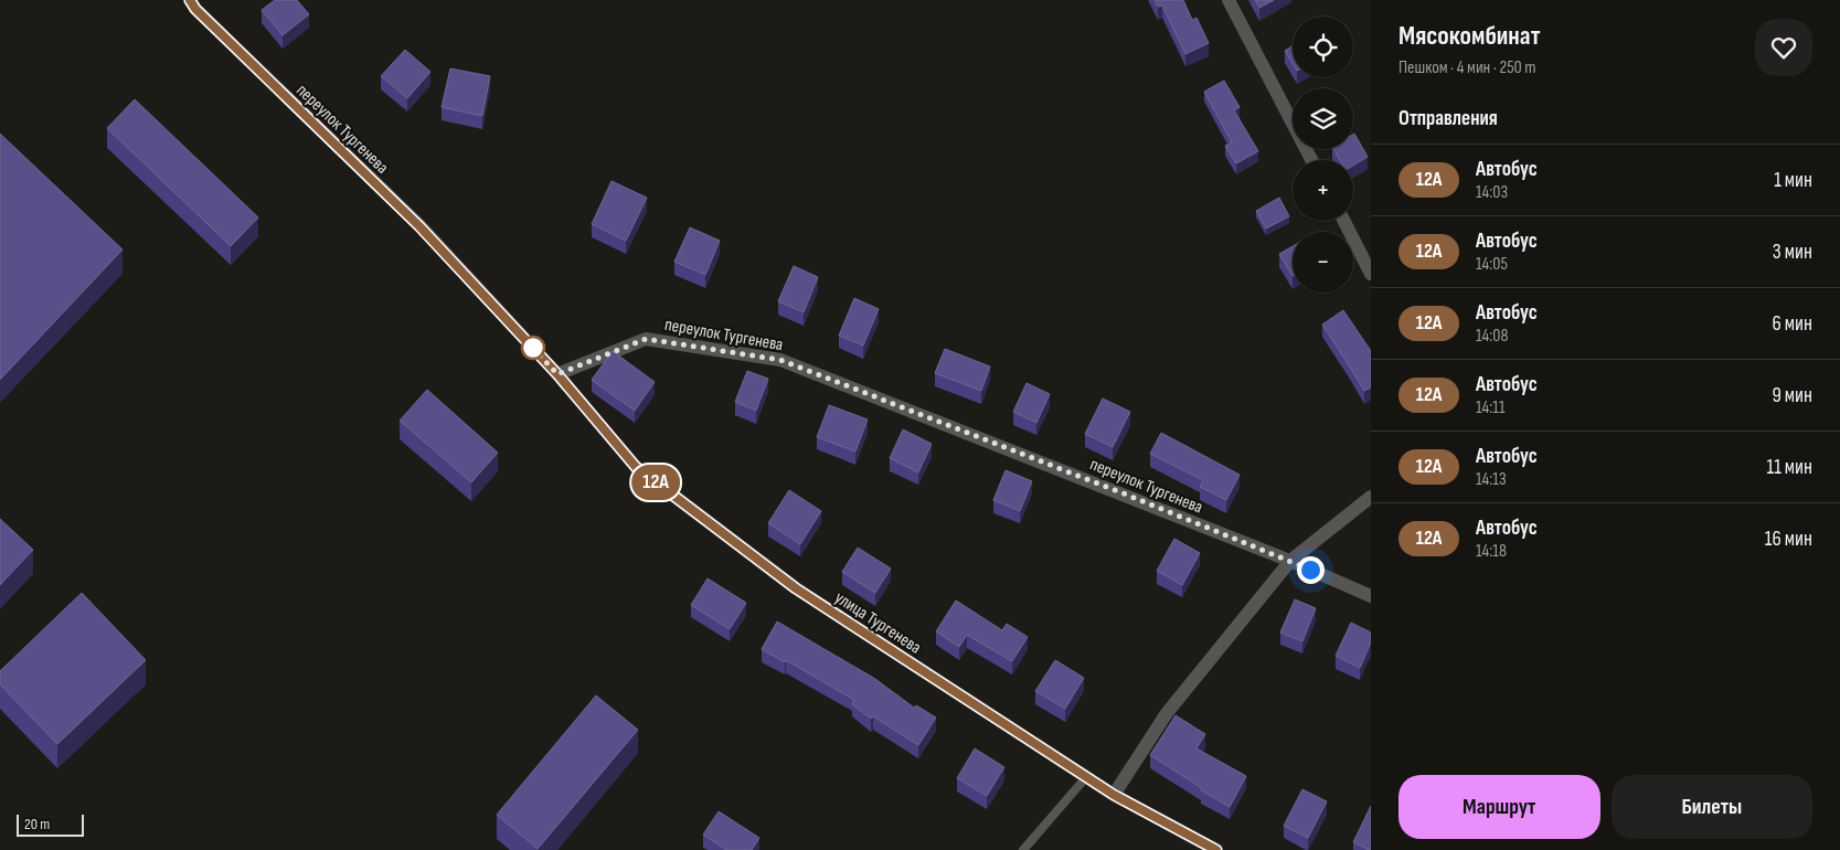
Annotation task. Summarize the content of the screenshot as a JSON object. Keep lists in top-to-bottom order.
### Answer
{
  "streets": {
    "street": ["переулок Тургенева", "улица Тургенева"]
  },
  "crossings": [
    ["переулок Тургенева", "улица Тургенева"]
  ],
  "lines": ["bus line 12А"],
  "scale_bar": "20 m",
  "page": {
    "on_map": "12А",
    "heading": [
      ["Мясокомбинат", "Пешком · 4 мин · 250 m"],
      "Отправления"
    ],
    "map_buttons": ["+", "−"],
    "list": [
      {
        "mark": "12А",
        "name": "Автобус",
        "note": "14:03",
        "value": "1 мин"
      },
      {
        "mark": "12А",
        "name": "Автобус",
        "note": "14:05",
        "value": "3 мин"
      },
      {
        "mark": "12А",
        "name": "Автобус",
        "note": "14:08",
        "value": "6 мин"
      },
      {
        "mark": "12А",
        "name": "Автобус",
        "note": "14:11",
        "value": "9 мин"
      },
      {
        "mark": "12А",
        "name": "Автобус",
        "note": "14:13",
        "value": "11 мин"
      },
      {
        "mark": "12А",
        "name": "Автобус",
        "note": "14:18",
        "value": "16 мин"
      }
    ],
    "buttons": ["Маршрут", "Билеты"],
    "scale": "20 m"
  }
}
